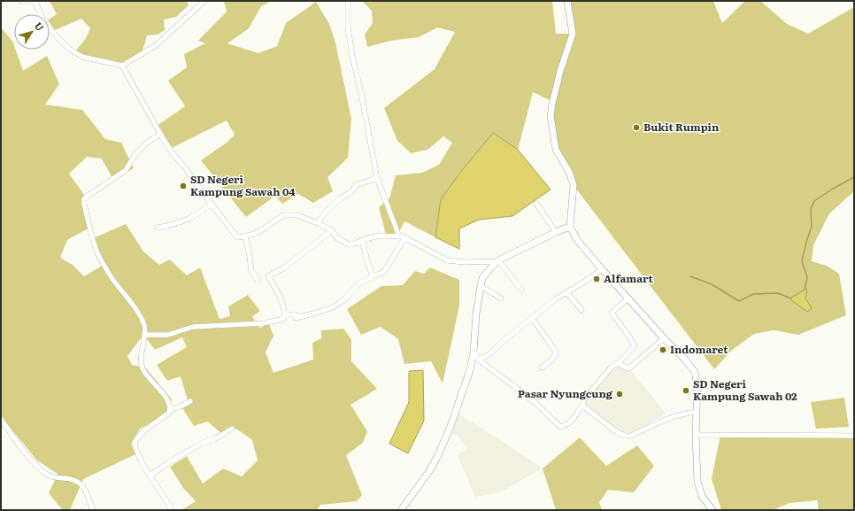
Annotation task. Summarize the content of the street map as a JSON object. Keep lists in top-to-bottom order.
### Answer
{
  "places": [
    "Bukit Rumpin",
    "SD Negeri Kampung Sawah 04",
    "Alfamart",
    "Indomaret",
    "SD Negeri Kampung Sawah 02",
    "Pasar Nyungcung"
  ],
  "north": "top right"
}
